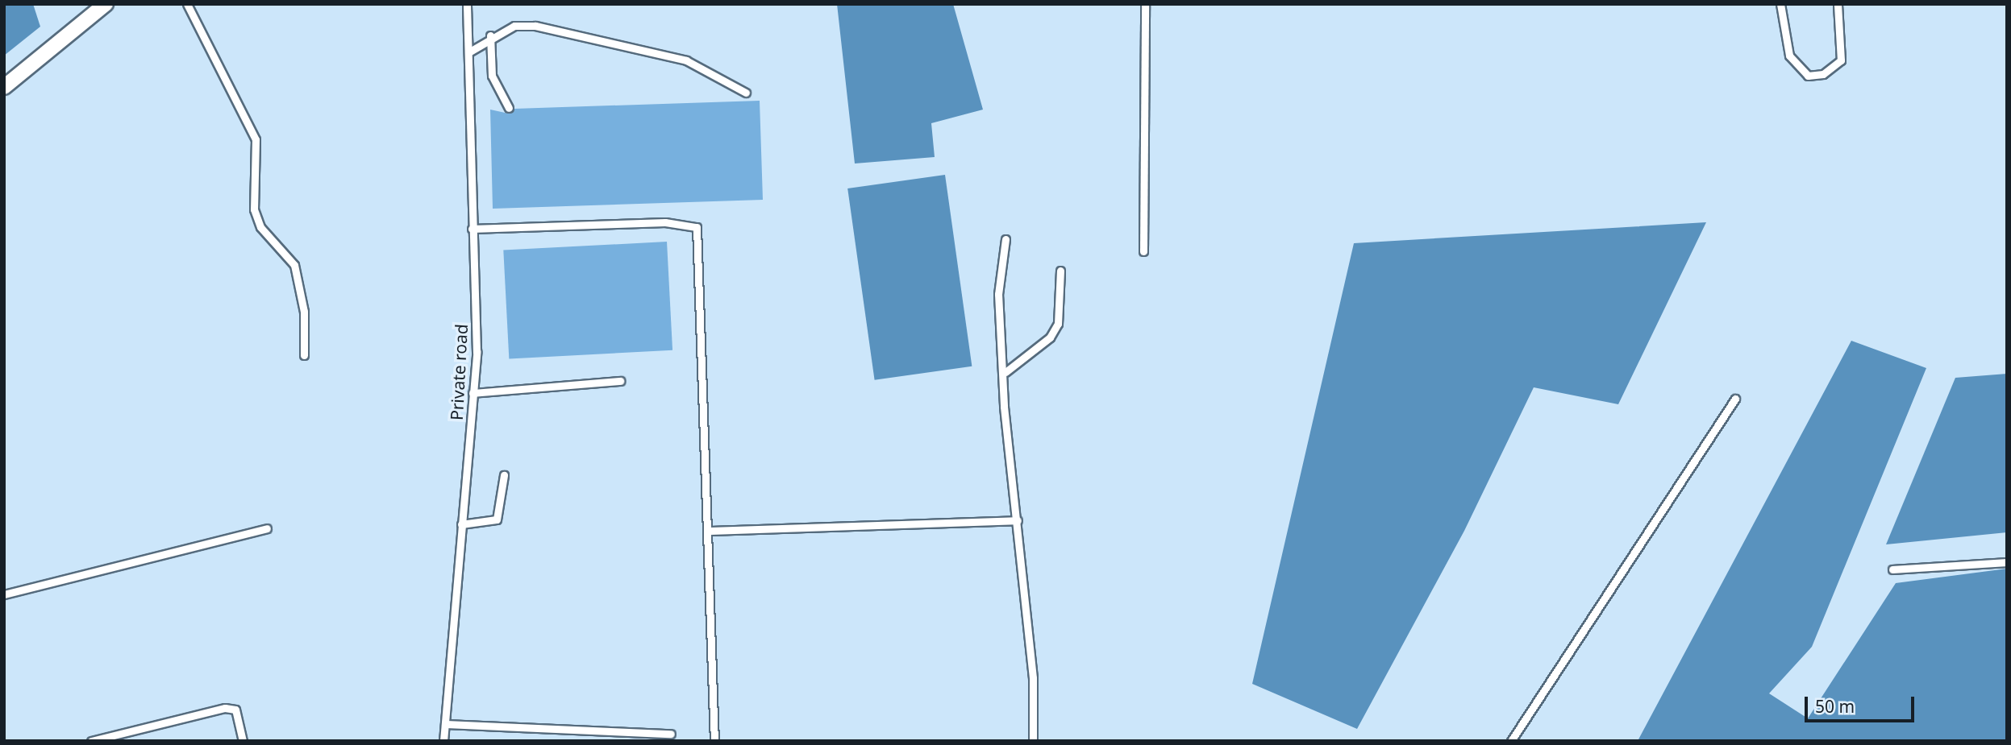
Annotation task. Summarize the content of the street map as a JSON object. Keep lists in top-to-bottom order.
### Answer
{
  "streets": {
    "lane": ["Private road"]
  },
  "scale_bar": "50 m"
}
